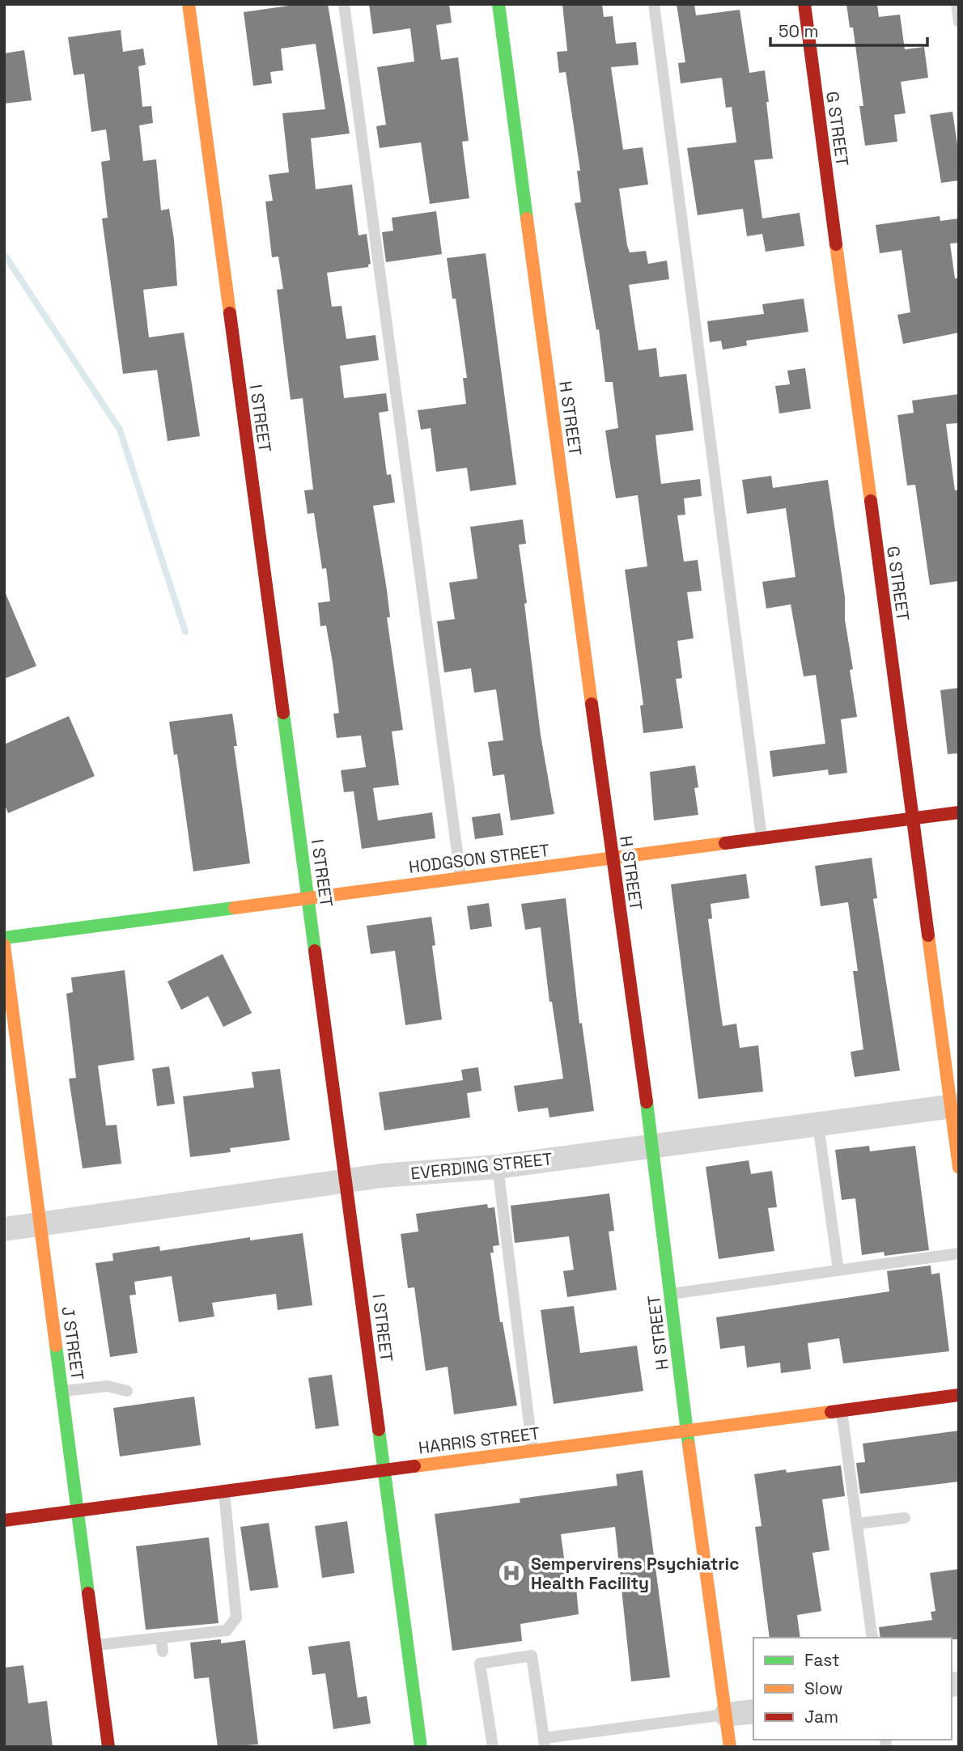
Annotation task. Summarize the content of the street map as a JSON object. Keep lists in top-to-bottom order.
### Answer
{
  "streets": {
    "street": [
      "G STREET",
      "I STREET",
      "H STREET",
      "HODGSON STREET",
      "EVERDING STREET",
      "J STREET",
      "HARRIS STREET"
    ]
  },
  "crossings": [
    ["G STREET", "HODGSON STREET"],
    ["G STREET", "EVERDING STREET"],
    ["I STREET", "HODGSON STREET"],
    ["I STREET", "EVERDING STREET"],
    ["I STREET", "HARRIS STREET"],
    ["H STREET", "HODGSON STREET"],
    ["H STREET", "EVERDING STREET"],
    ["H STREET", "HARRIS STREET"],
    ["EVERDING STREET", "J STREET"],
    ["J STREET", "HARRIS STREET"]
  ],
  "places": {
    "hospital": ["Sempervirens Psychiatric Health Facility"]
  },
  "legend": ["Fast", "Slow", "Jam"],
  "scale_bar": "50 m"
}
